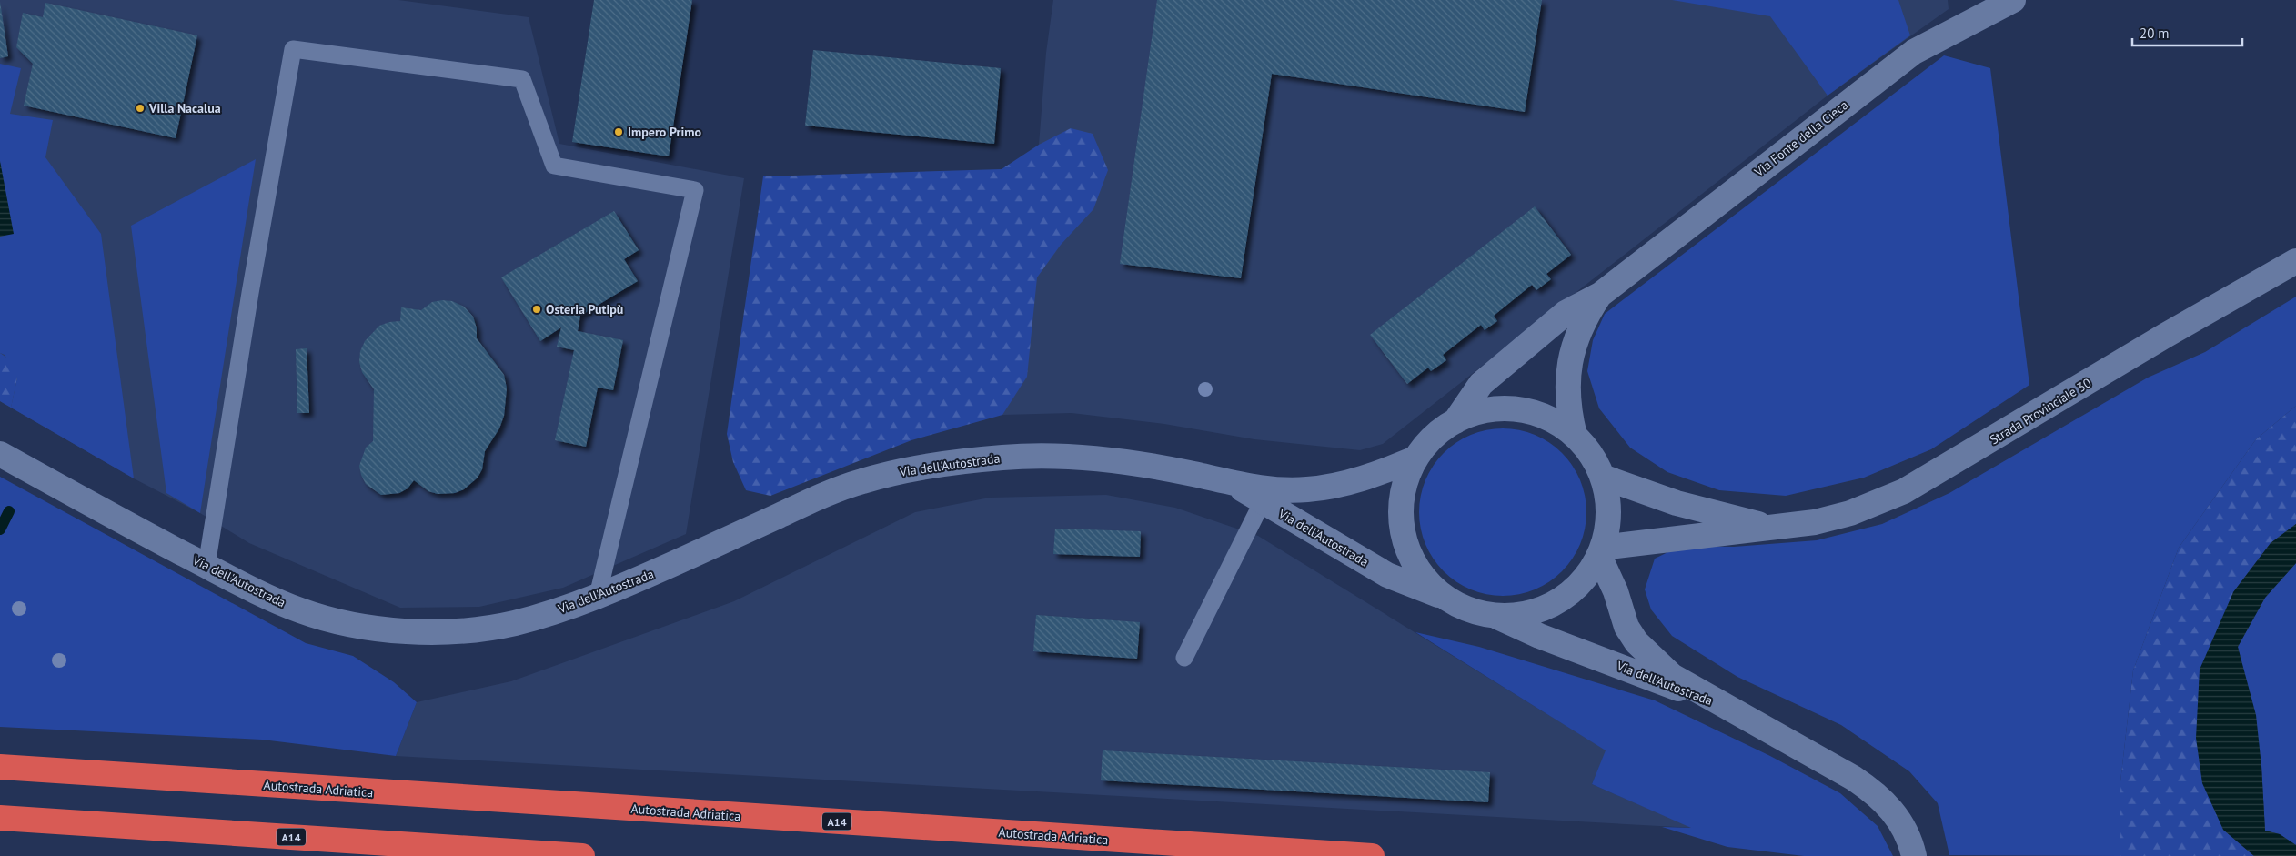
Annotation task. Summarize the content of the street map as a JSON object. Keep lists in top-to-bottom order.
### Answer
{
  "streets": {
    "highway": ["Autostrada Adriatica", "A14"],
    "street": ["Via Fonte della Cieca", "Strada Provinciale 30", "Via dell'Autostrada"]
  },
  "crossings": [
    ["Strada Provinciale 30", "Via dell'Autostrada"]
  ],
  "places": ["Villa Nacalua", "Impero Primo", "Osteria Putipù"],
  "scale_bar": "20 m"
}
